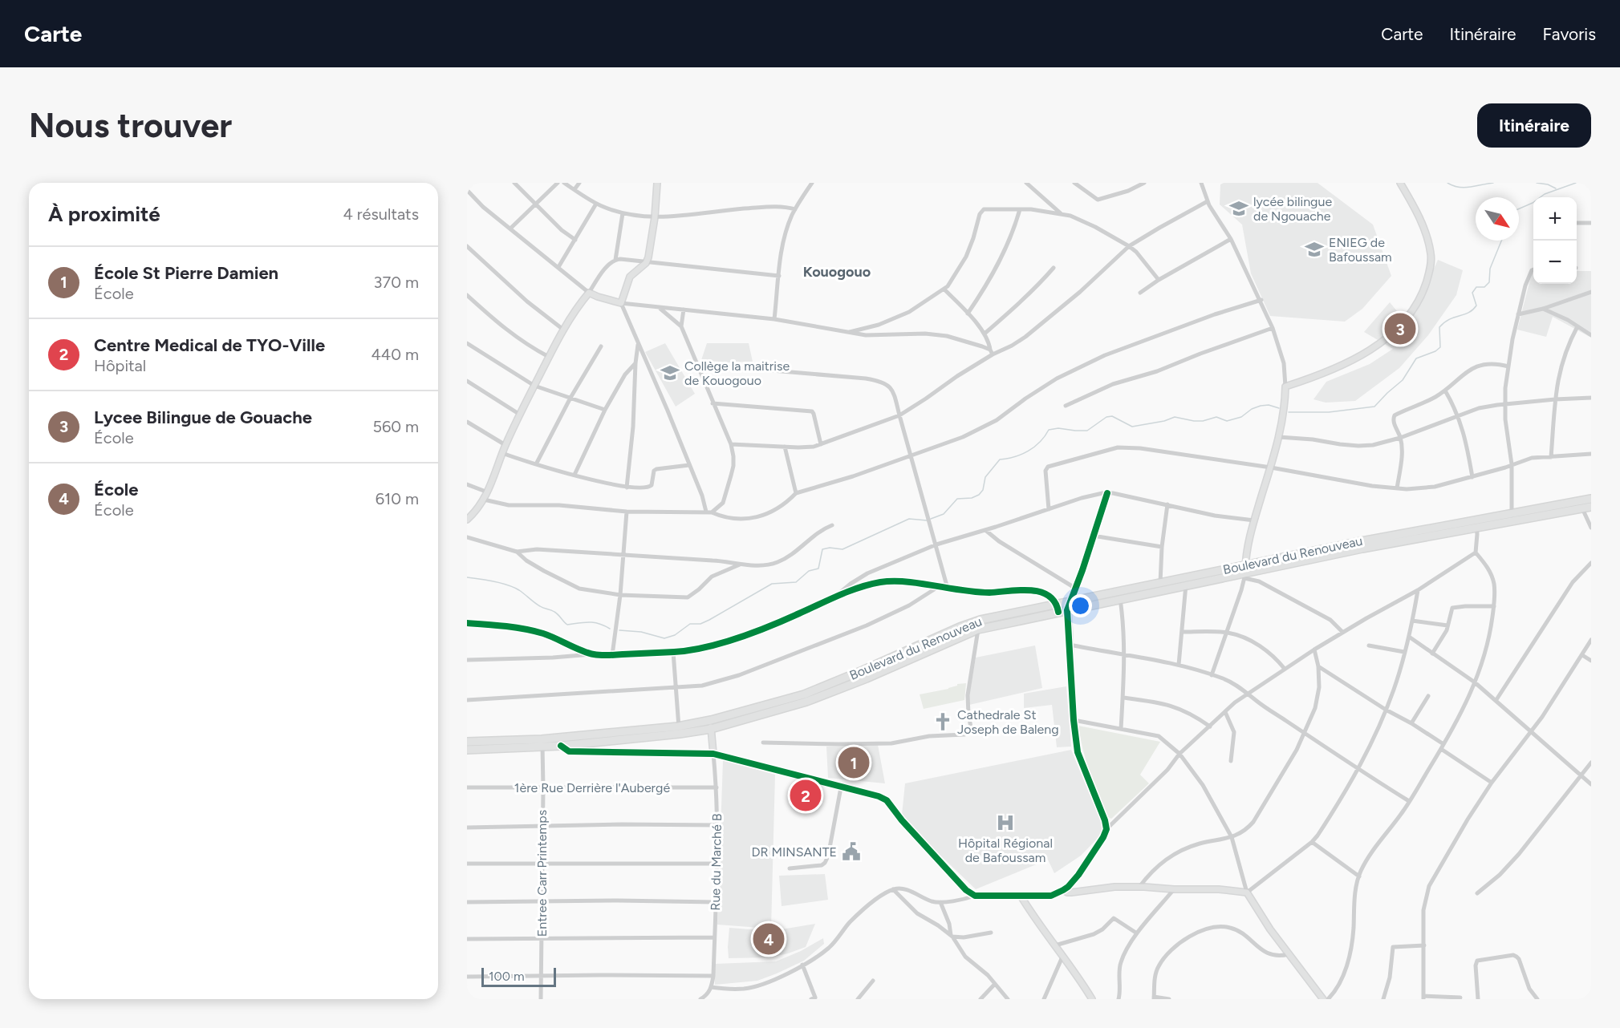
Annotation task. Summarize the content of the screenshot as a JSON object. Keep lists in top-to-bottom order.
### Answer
{
  "streets": {
    "highway": ["Boulevard du Renouveau"],
    "street": ["1ère Rue Derrière l'Aubergé", "Rue du Marché B", "Entree Carr Printemps"]
  },
  "crossings": [
    ["Boulevard du Renouveau", "Rue du Marché B"],
    ["Boulevard du Renouveau", "Entree Carr Printemps"],
    ["1ère Rue Derrière l'Aubergé", "Rue du Marché B"],
    ["1ère Rue Derrière l'Aubergé", "Entree Carr Printemps"]
  ],
  "districts": ["Kouogouo"],
  "places": {
    "school or university": ["lycée bilingue de Ngouache", "ENIEG de Bafoussam", "Collège la maitrise de Kouogouo"],
    "church": ["Cathedrale St Joseph de Baleng"],
    "hospital": ["Hôpital Régional de Bafoussam"],
    "public building": ["DR MINSANTE"]
  },
  "scale_bar": "100 m",
  "north": "bottom right",
  "page": {
    "header": "Carte",
    "nav": ["Carte", "Itinéraire", "Favoris"],
    "buttons": "Itinéraire",
    "title": "Nous trouver",
    "heading": ["À proximité", "4 résultats"],
    "map_buttons": ["+", "−"],
    "list": [
      {
        "mark": "1",
        "name": "École St Pierre Damien",
        "note": "École",
        "value": "370 m"
      },
      {
        "mark": "2",
        "name": "Centre Medical de TYO-Ville",
        "note": "Hôpital",
        "value": "440 m"
      },
      {
        "mark": "3",
        "name": "Lycee Bilingue de Gouache",
        "note": "École",
        "value": "560 m"
      },
      {
        "mark": "4",
        "name": "École",
        "note": "École",
        "value": "610 m"
      }
    ],
    "pins": [
      "3",
      "1",
      "2",
      "4"
    ],
    "scale": "100 m"
  }
}
